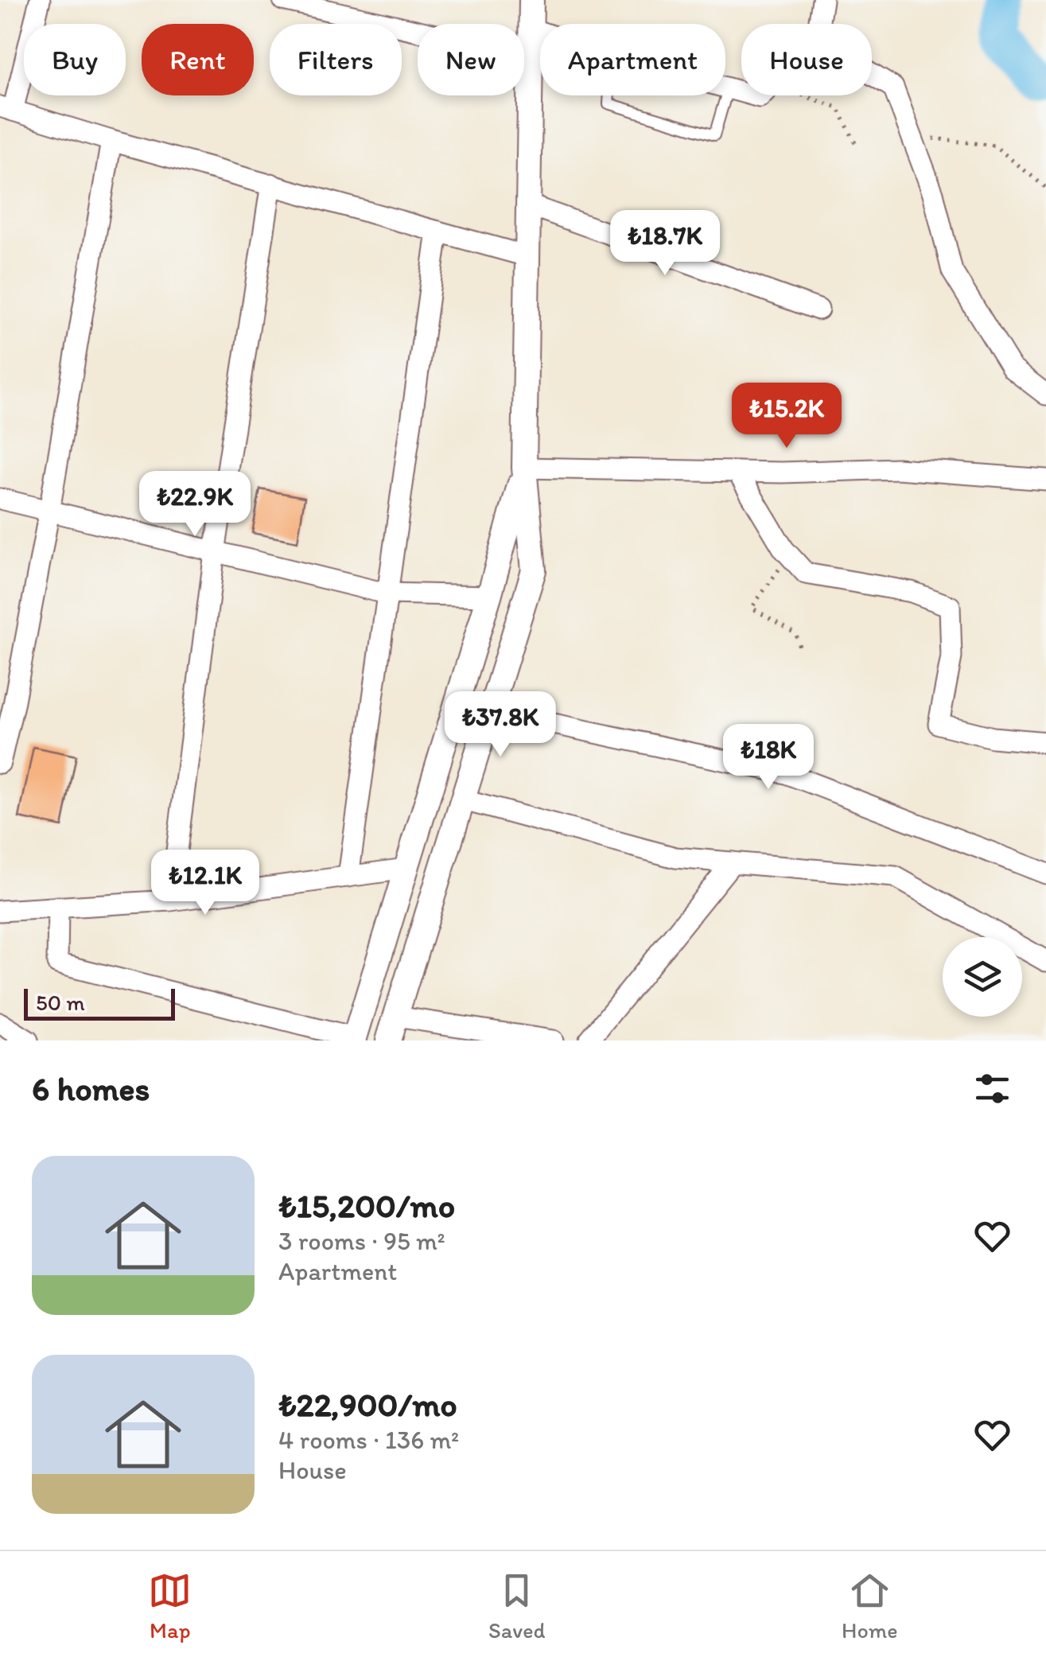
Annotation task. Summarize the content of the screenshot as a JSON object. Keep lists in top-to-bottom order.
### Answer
{
  "scale_bar": "50 m",
  "page": {
    "chip": [
      "Buy",
      "Rent",
      "Filters",
      "New",
      "Apartment",
      "House"
    ],
    "price": [
      "₺18.7K",
      "₺15.2K",
      "₺22.9K",
      "₺37.8K",
      "₺18K",
      "₺12.1K"
    ],
    "scale": "50 m",
    "heading": "6 homes",
    "list": [
      {
        "name": "₺15,200/mo",
        "note": "3 rooms · 95 m² · Apartment"
      },
      {
        "name": "₺22,900/mo",
        "note": "4 rooms · 136 m² · House"
      }
    ],
    "tabs": ["Map", "Saved", "Home"]
  }
}
